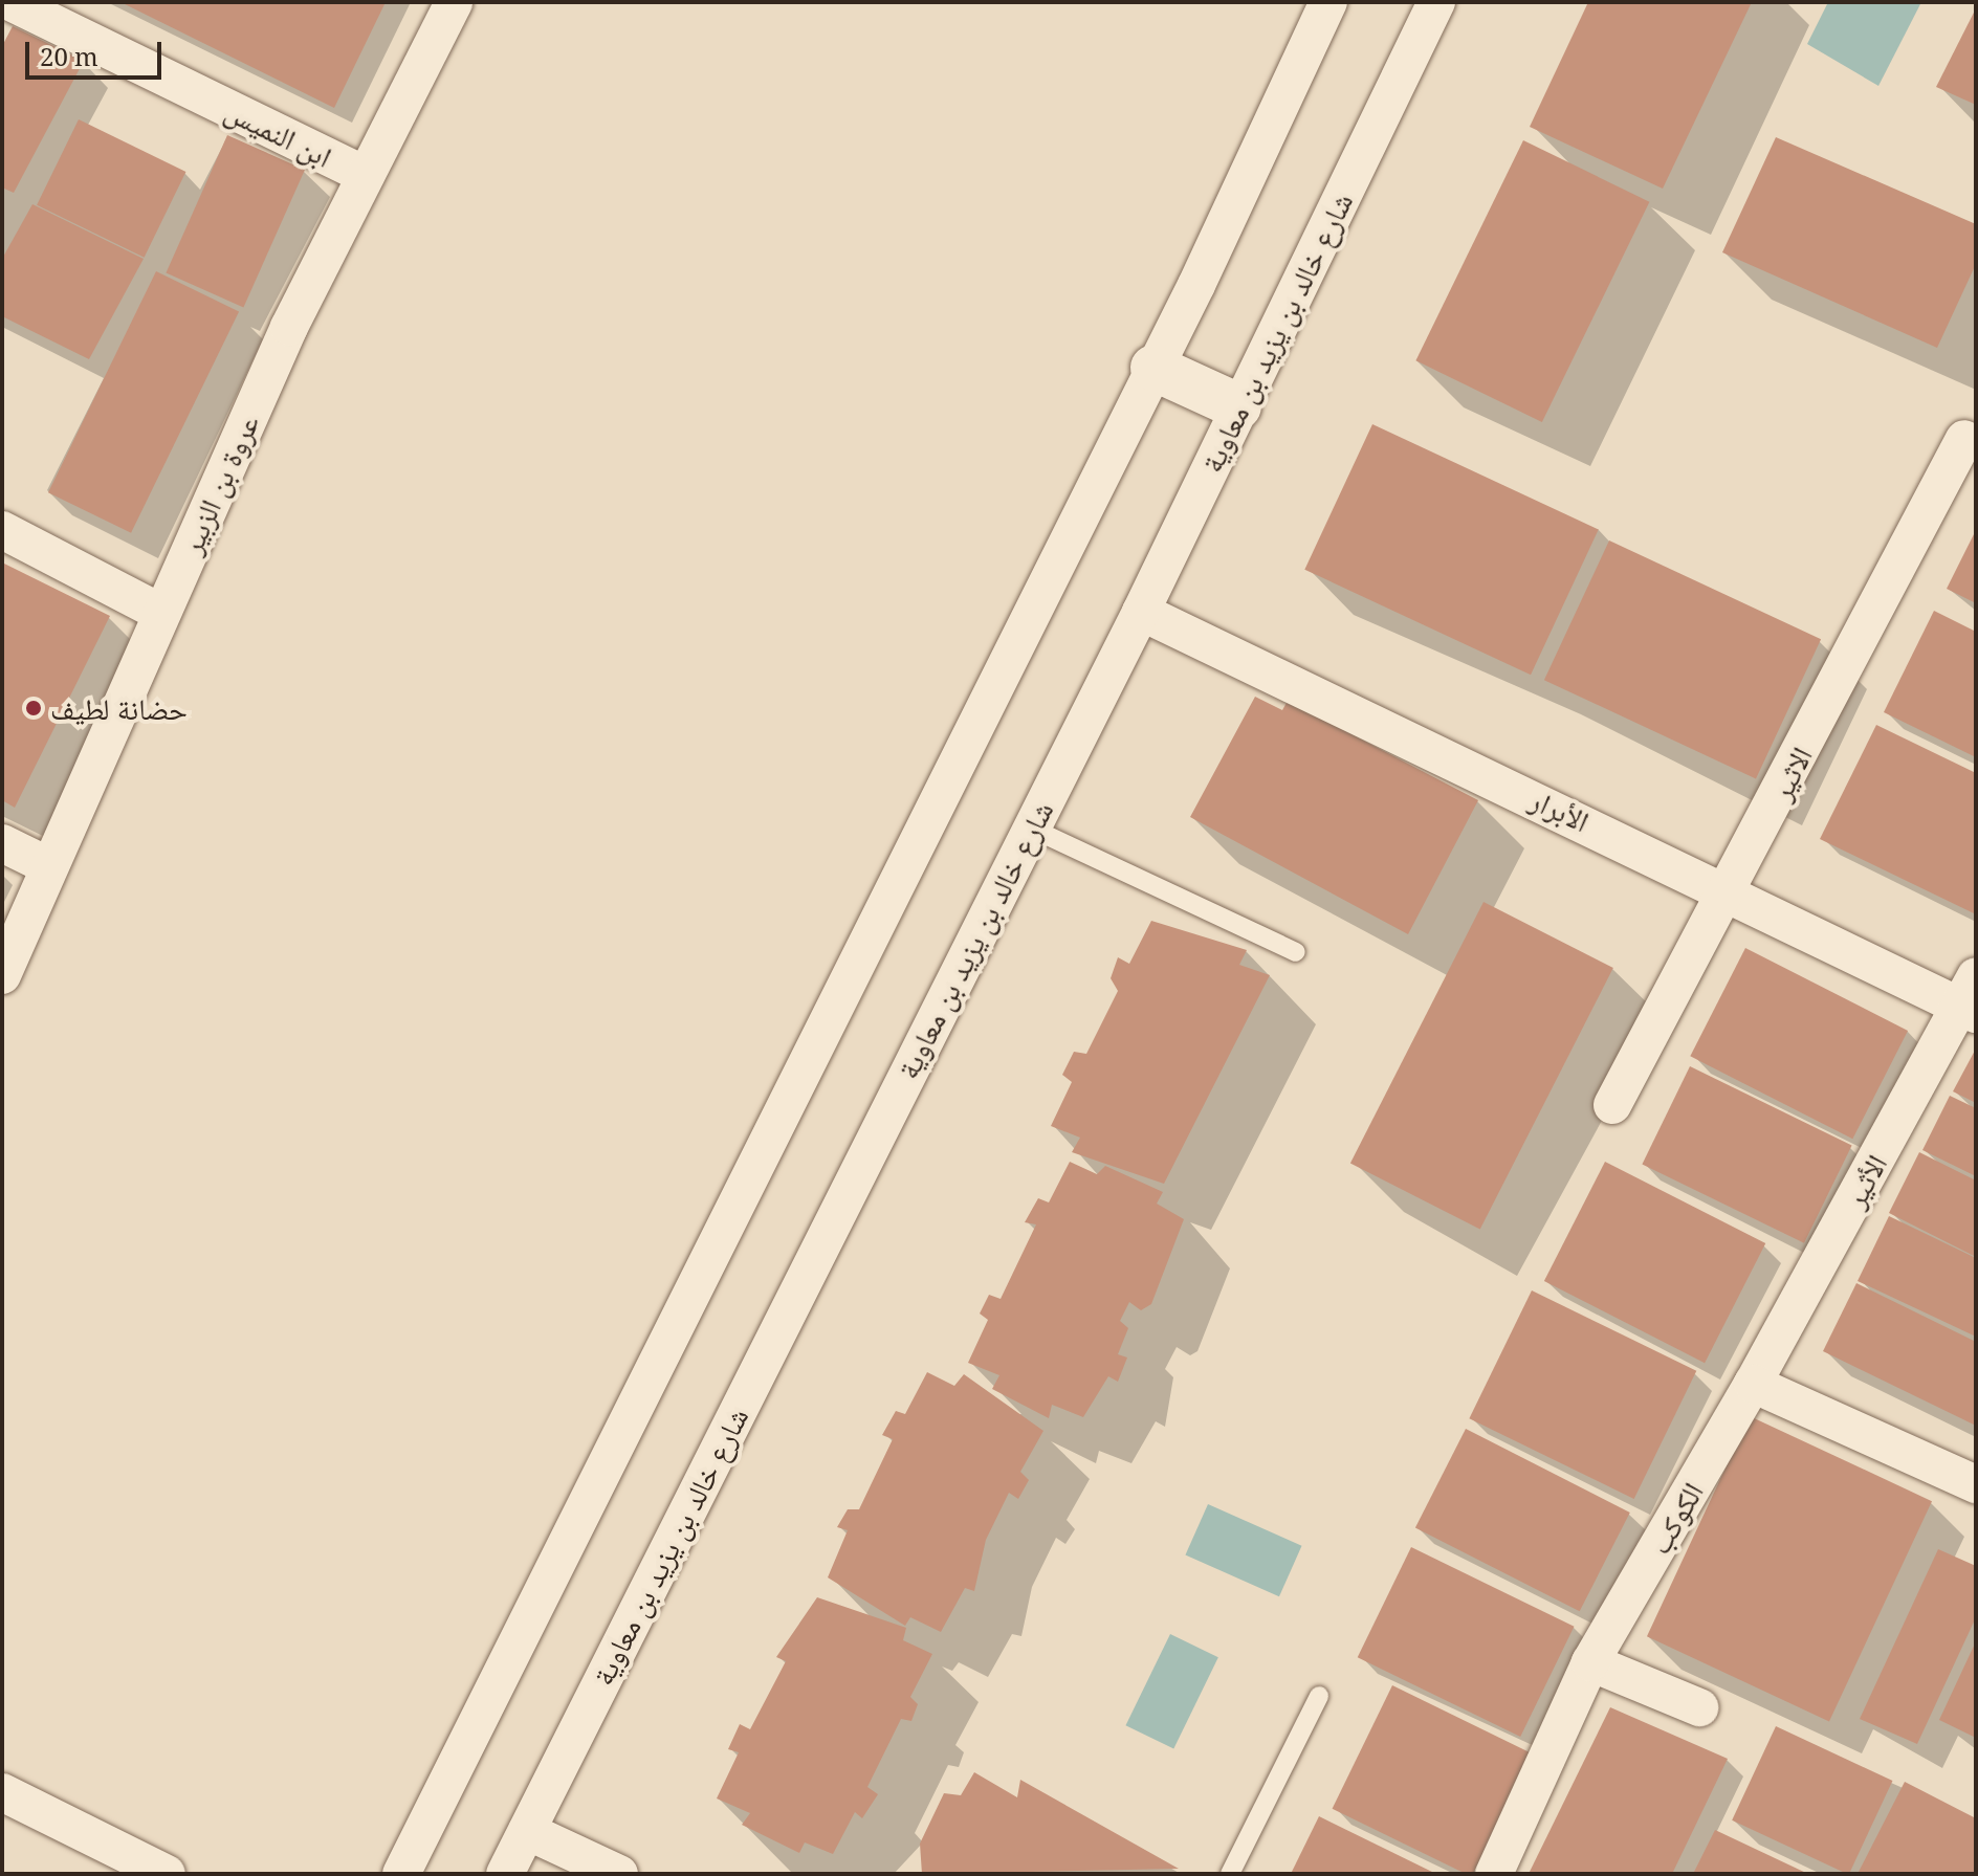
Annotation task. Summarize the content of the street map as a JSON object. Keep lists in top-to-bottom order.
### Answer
{
  "streets": {
    "street": [
      "ابن النميس",
      "شارع خالد بن يزيد بن معاوية",
      "عروة بن الزبير",
      "الاثير",
      "الأبرار",
      "الأثير",
      "الكوكب"
    ]
  },
  "crossings": [
    ["ابن النميس", "عروة بن الزبير"],
    ["شارع خالد بن يزيد بن معاوية", "الأبرار"],
    ["الاثير", "الأبرار"],
    ["الأبرار", "الأثير"],
    ["الأثير", "الكوكب"]
  ],
  "places": ["حضانة لطيف"],
  "scale_bar": "20 m"
}
